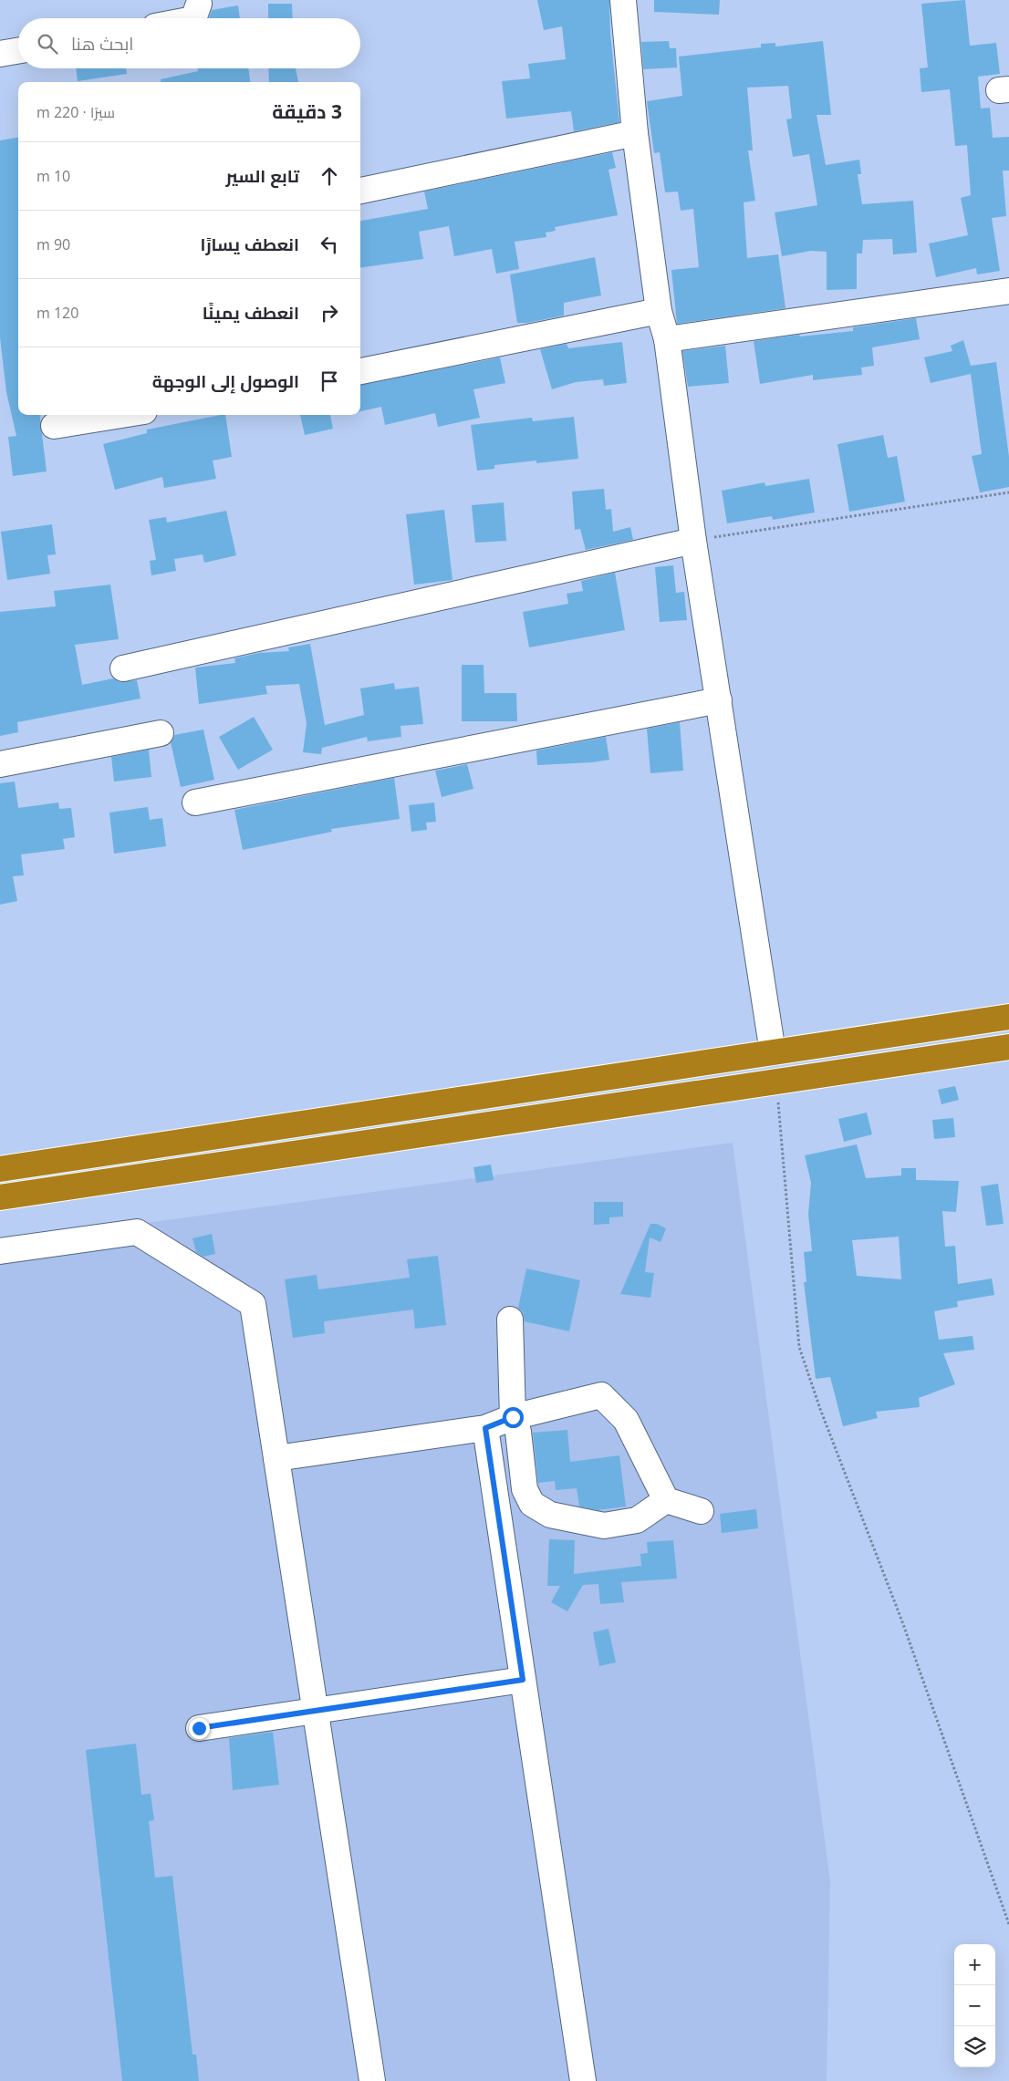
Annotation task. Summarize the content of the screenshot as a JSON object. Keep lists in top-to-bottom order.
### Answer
{
  "page": {
    "search": "ابحث هنا",
    "heading": ["3 دقيقة", "سيرًا · 220 m"],
    "list": [
      ["تابع السير", "10 m"],
      ["انعطف يسارًا", "90 m"],
      ["انعطف يمينًا", "120 m"],
      "الوصول إلى الوجهة"
    ],
    "map_buttons": ["+", "−"]
  }
}
